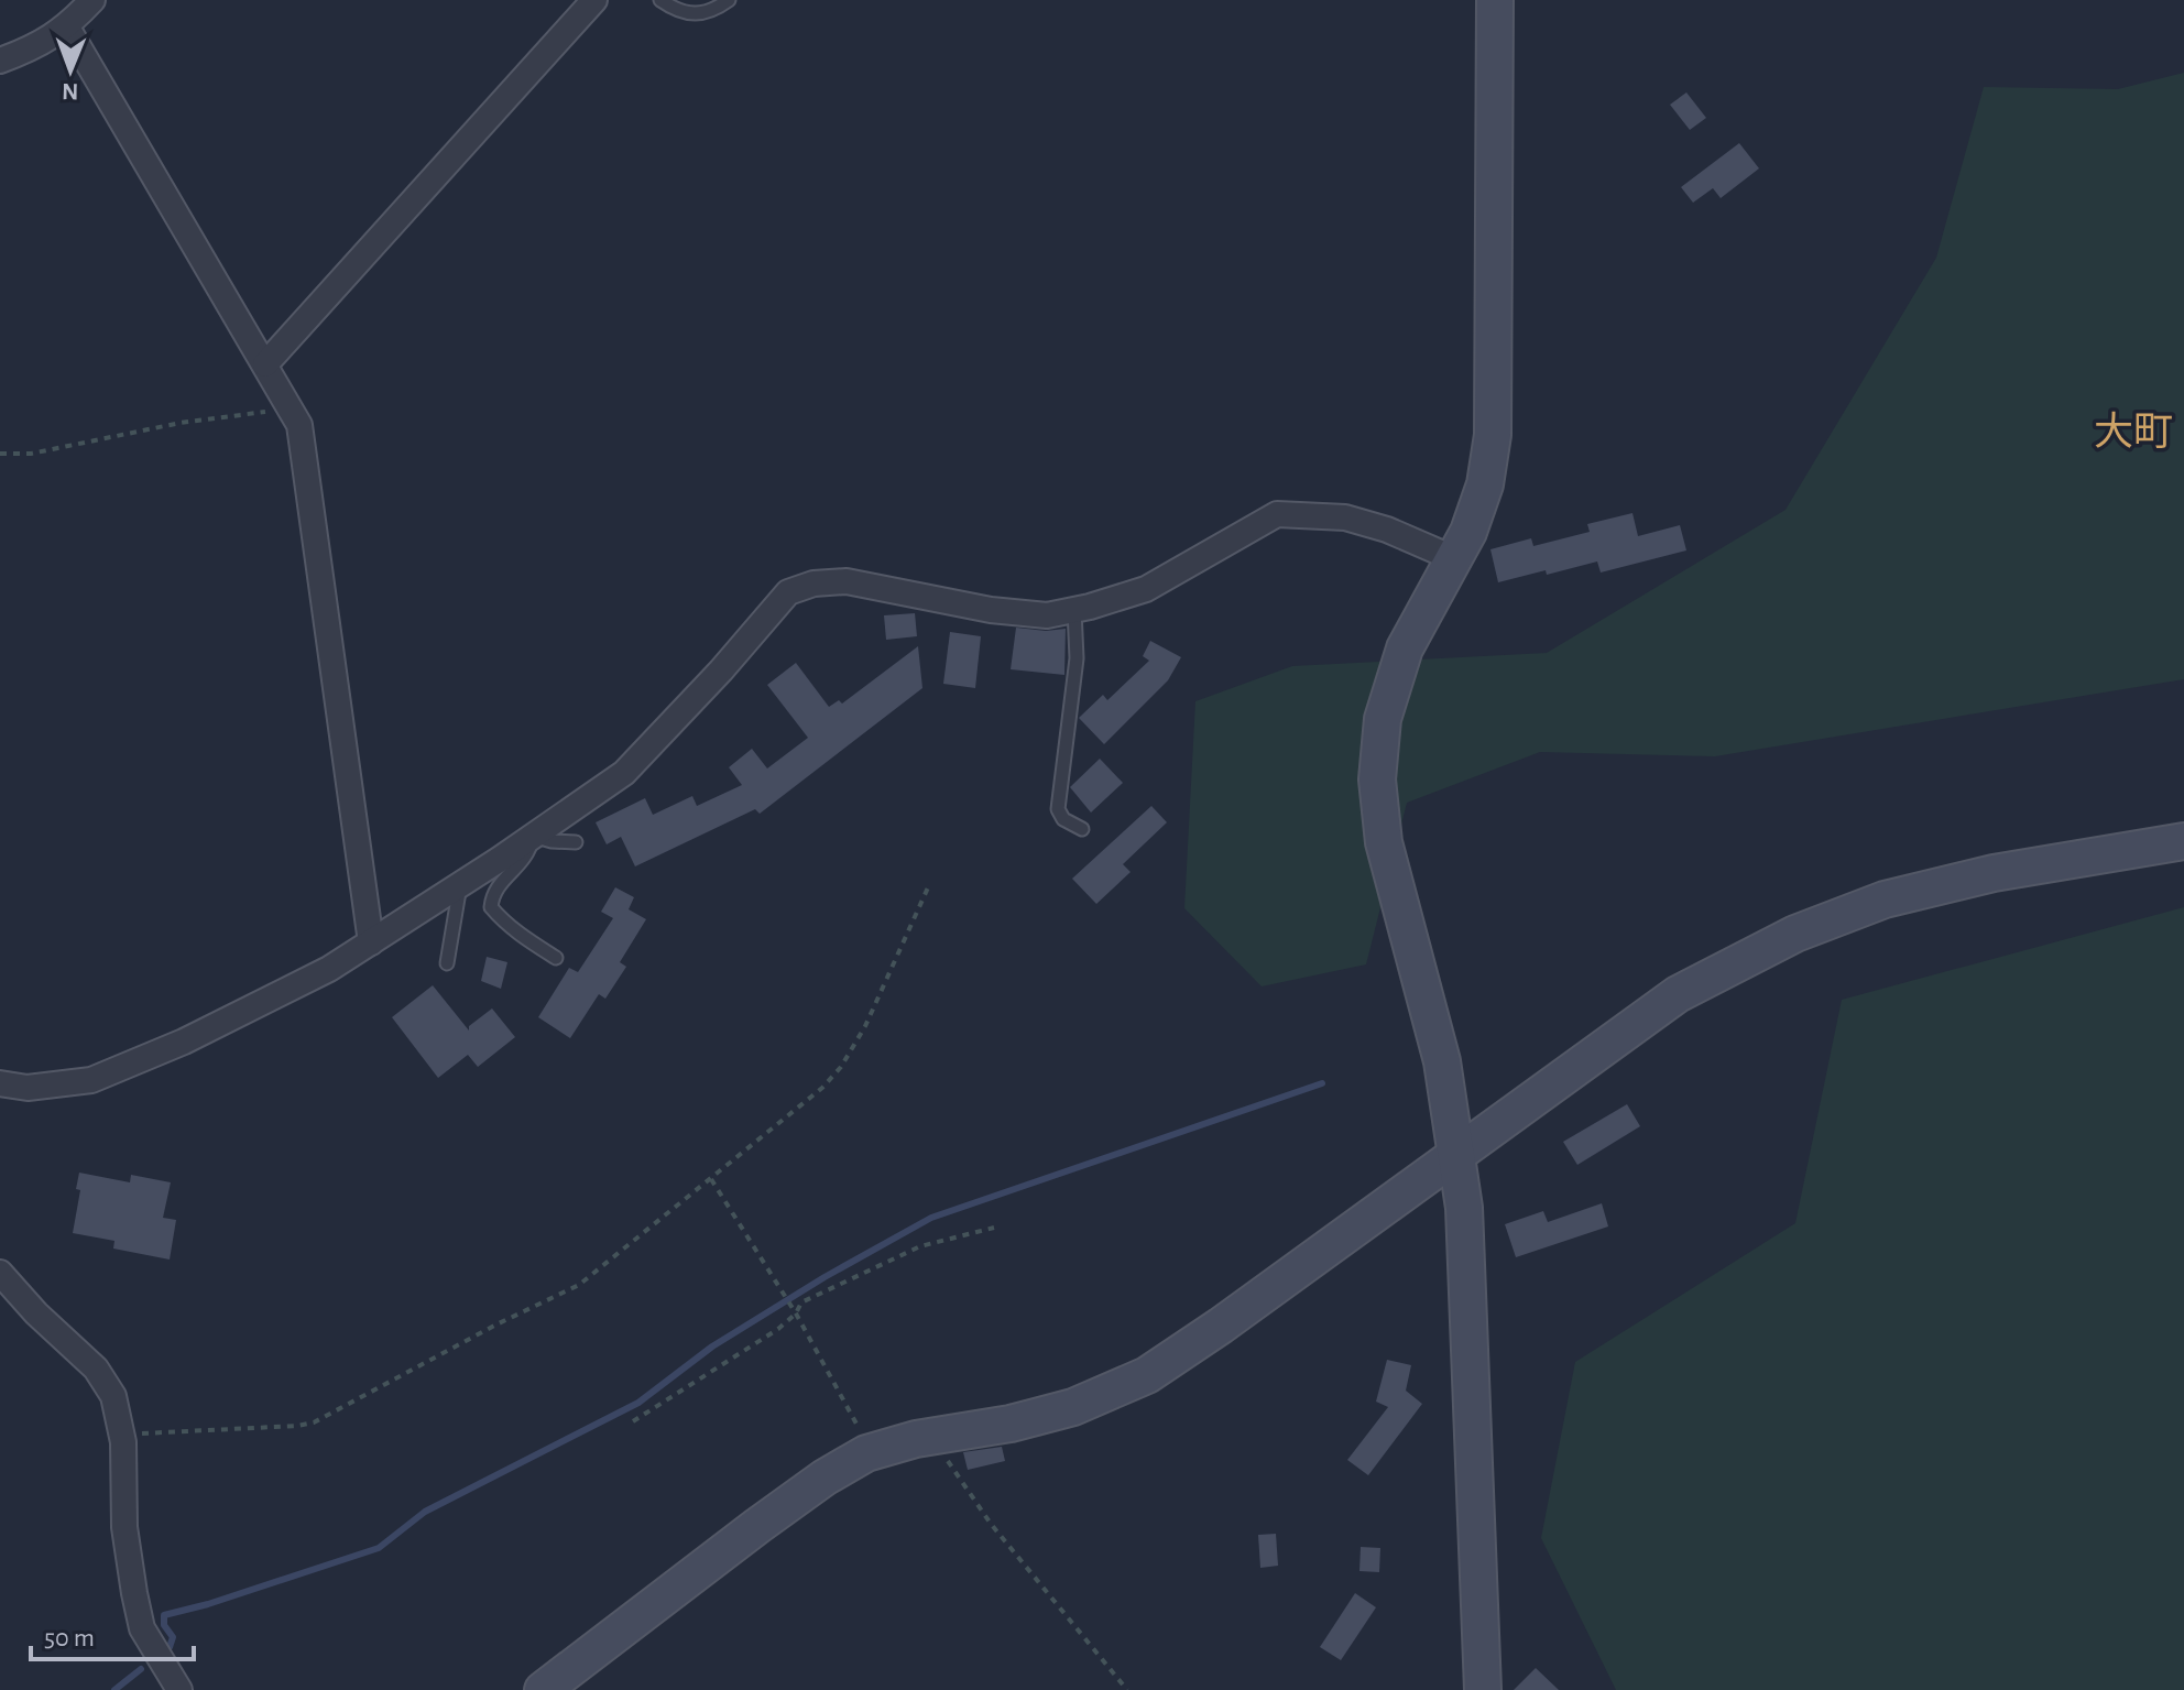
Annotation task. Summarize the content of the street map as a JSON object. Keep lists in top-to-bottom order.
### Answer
{
  "districts": ["大町"],
  "scale_bar": "50 m",
  "north": "bottom"
}
